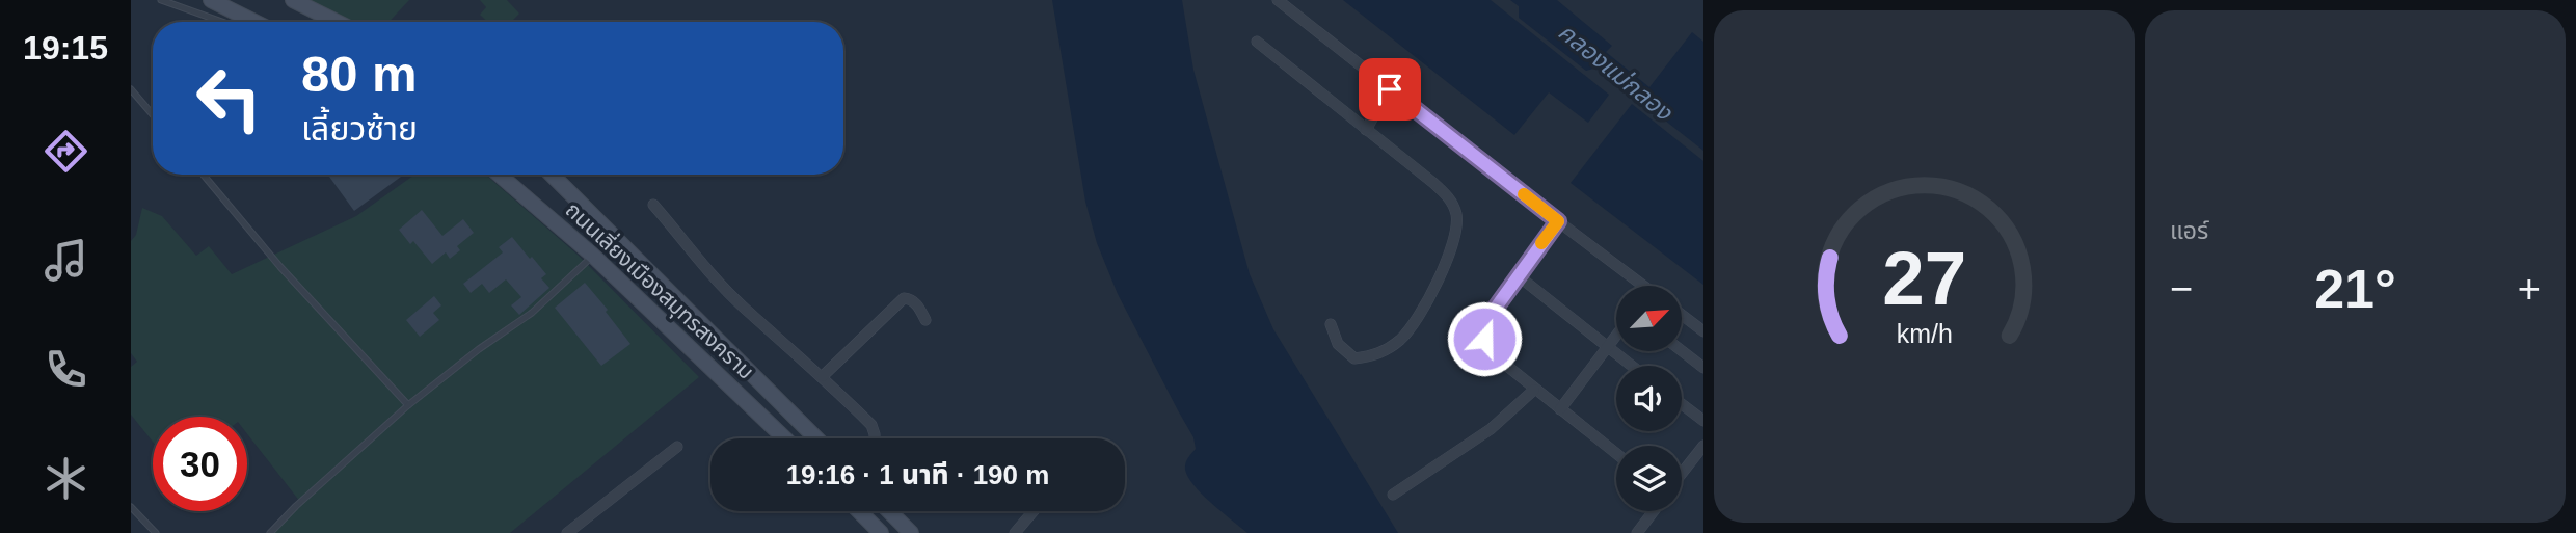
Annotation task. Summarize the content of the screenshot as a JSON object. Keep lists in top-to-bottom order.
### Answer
{
  "streets": {
    "main road": ["ถนนเลี่ยงเมืองสมุทรสงคราม"]
  },
  "water": ["คลองแม่กลอง"],
  "north": "top right",
  "page": {
    "tabs": "19:15",
    "tile": "แอร์",
    "turn": ["80 m", "เลี้ยวซ้าย"],
    "heat": ["−", "21°", "+"],
    "limit": "30",
    "trip": "19:16 · 1 นาที · 190 m",
    "gauge": ["27", "km/h"]
  }
}
